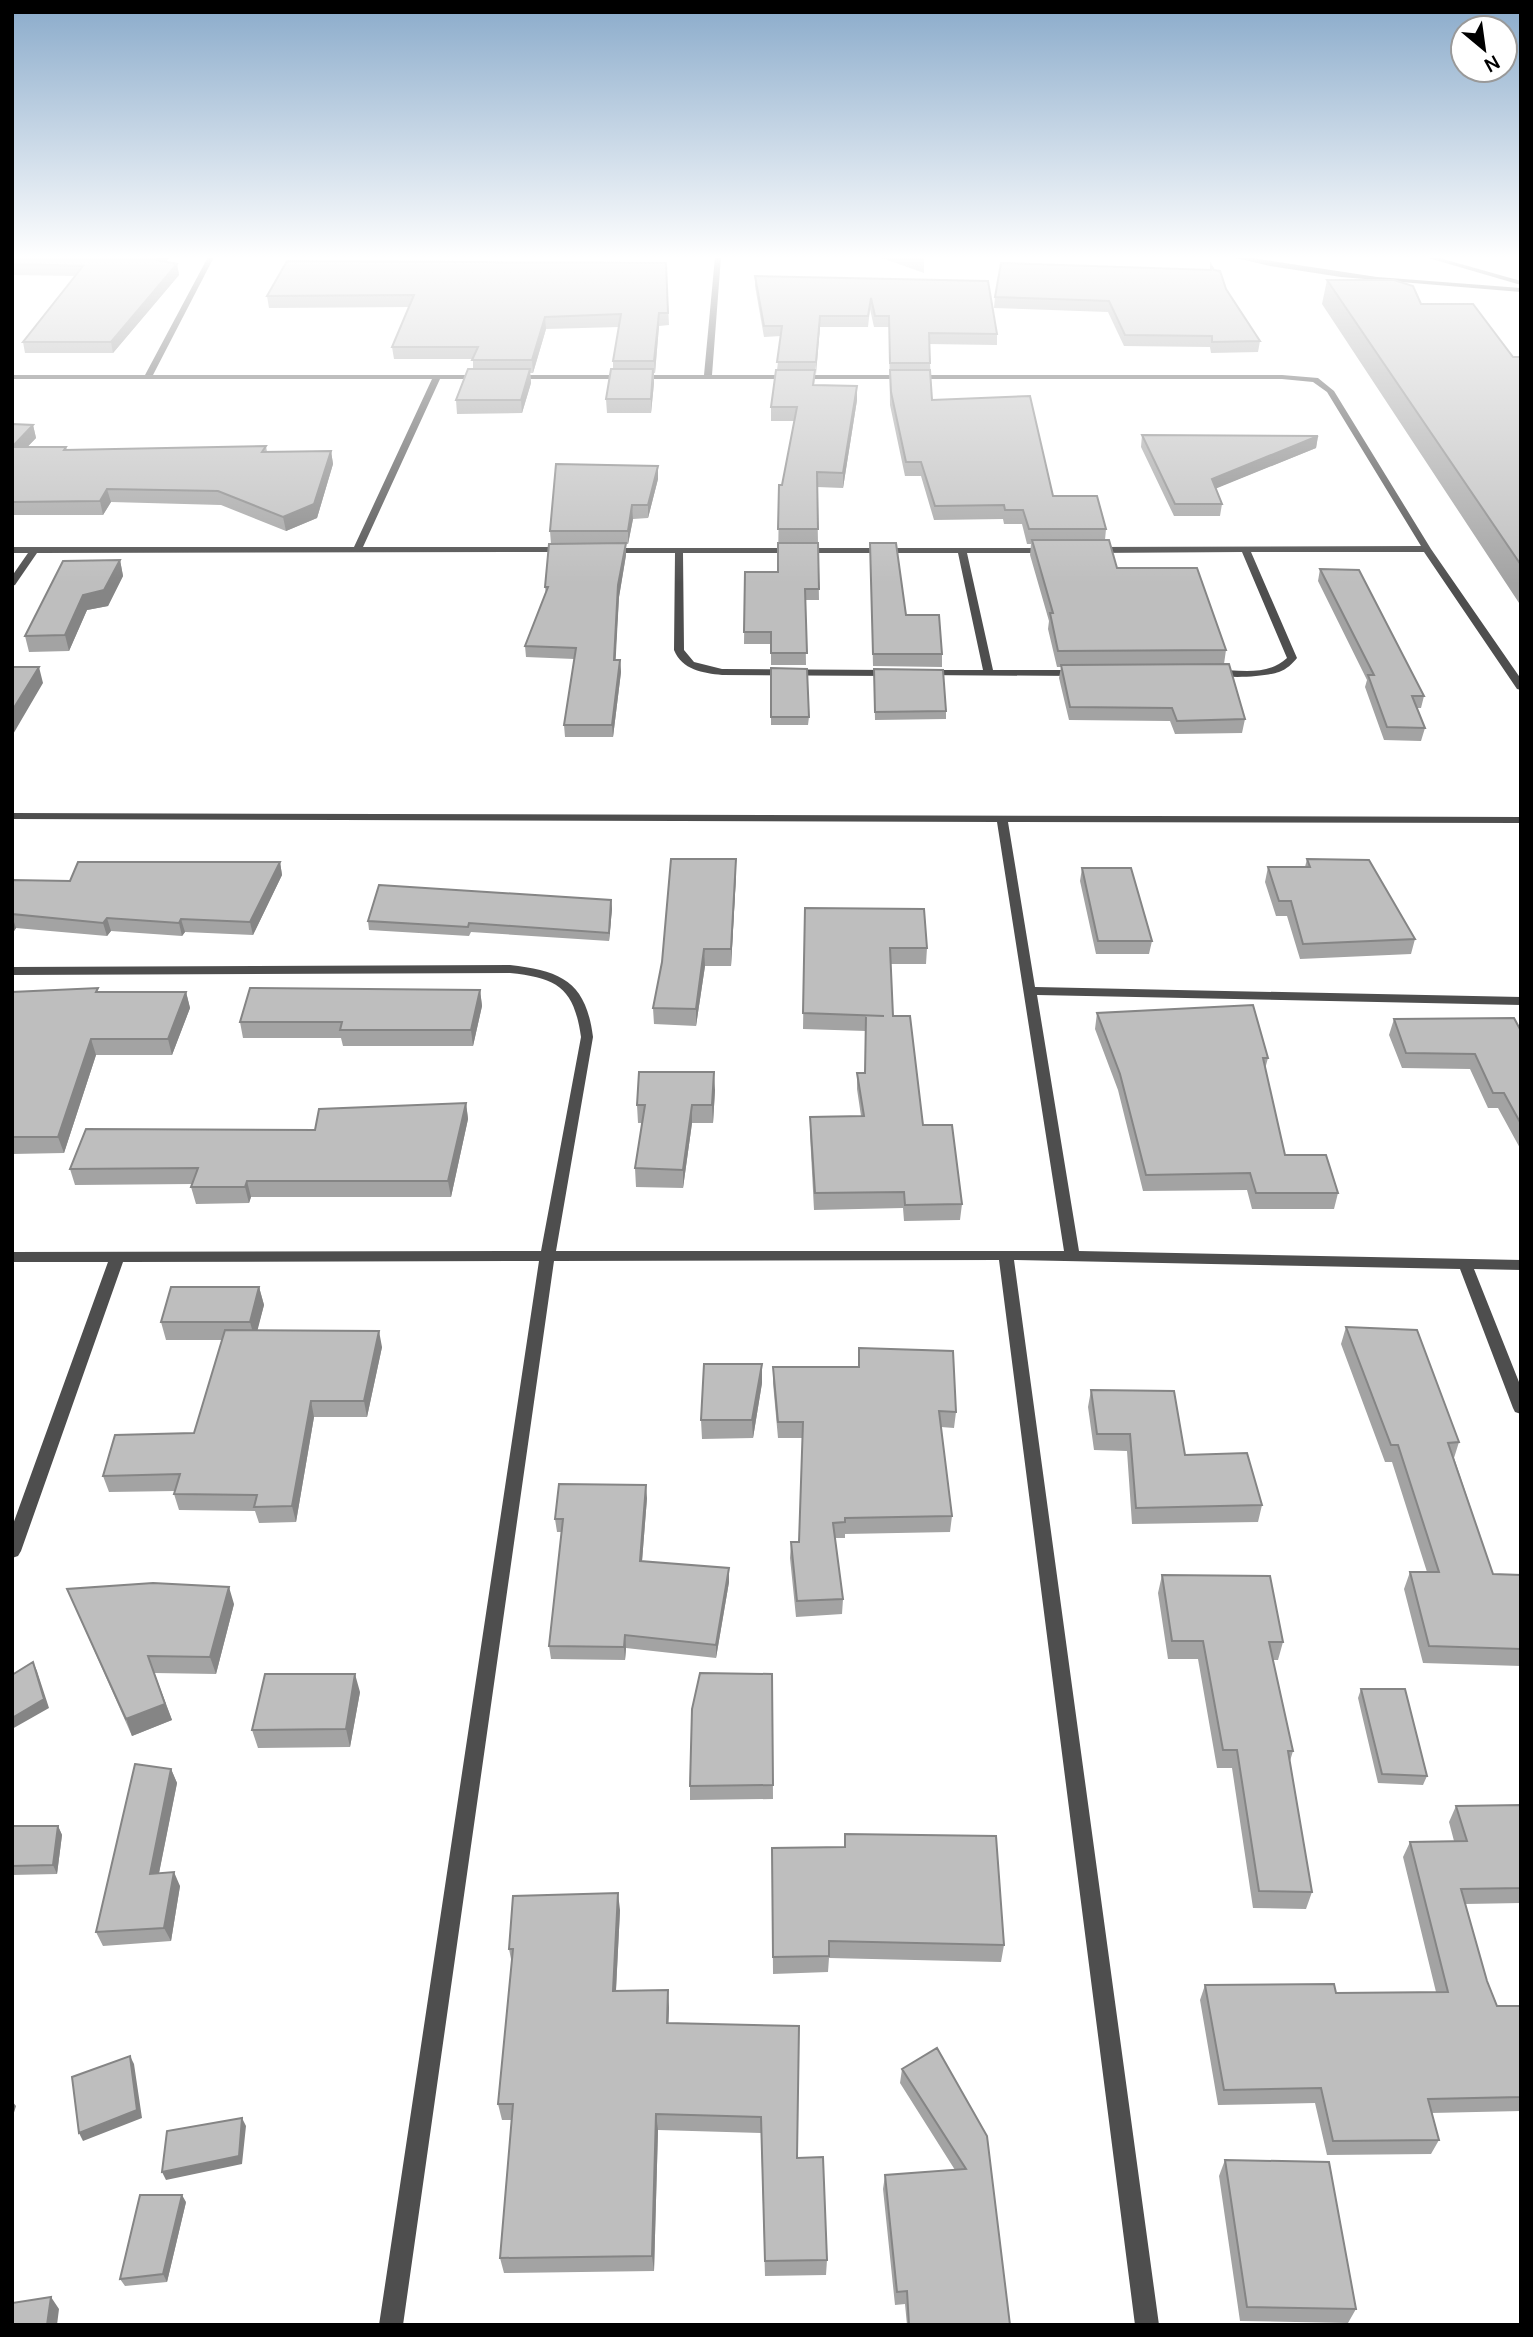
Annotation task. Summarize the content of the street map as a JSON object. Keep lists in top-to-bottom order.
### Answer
{
  "north": "bottom right"
}
